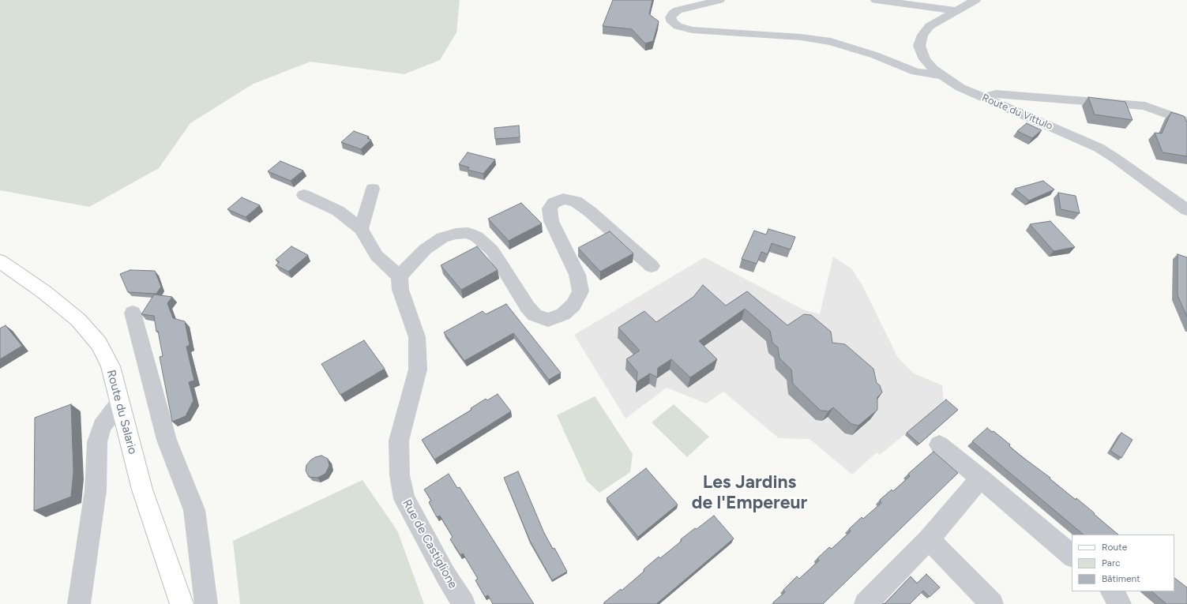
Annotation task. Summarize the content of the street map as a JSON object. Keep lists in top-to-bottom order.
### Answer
{
  "streets": {
    "main road": ["Route du Salario"],
    "street": ["Route du Vittulo", "Rue de Castiglione"]
  },
  "districts": ["Les Jardins de l'Empereur"],
  "legend": ["Route", "Parc", "Bâtiment"]
}
